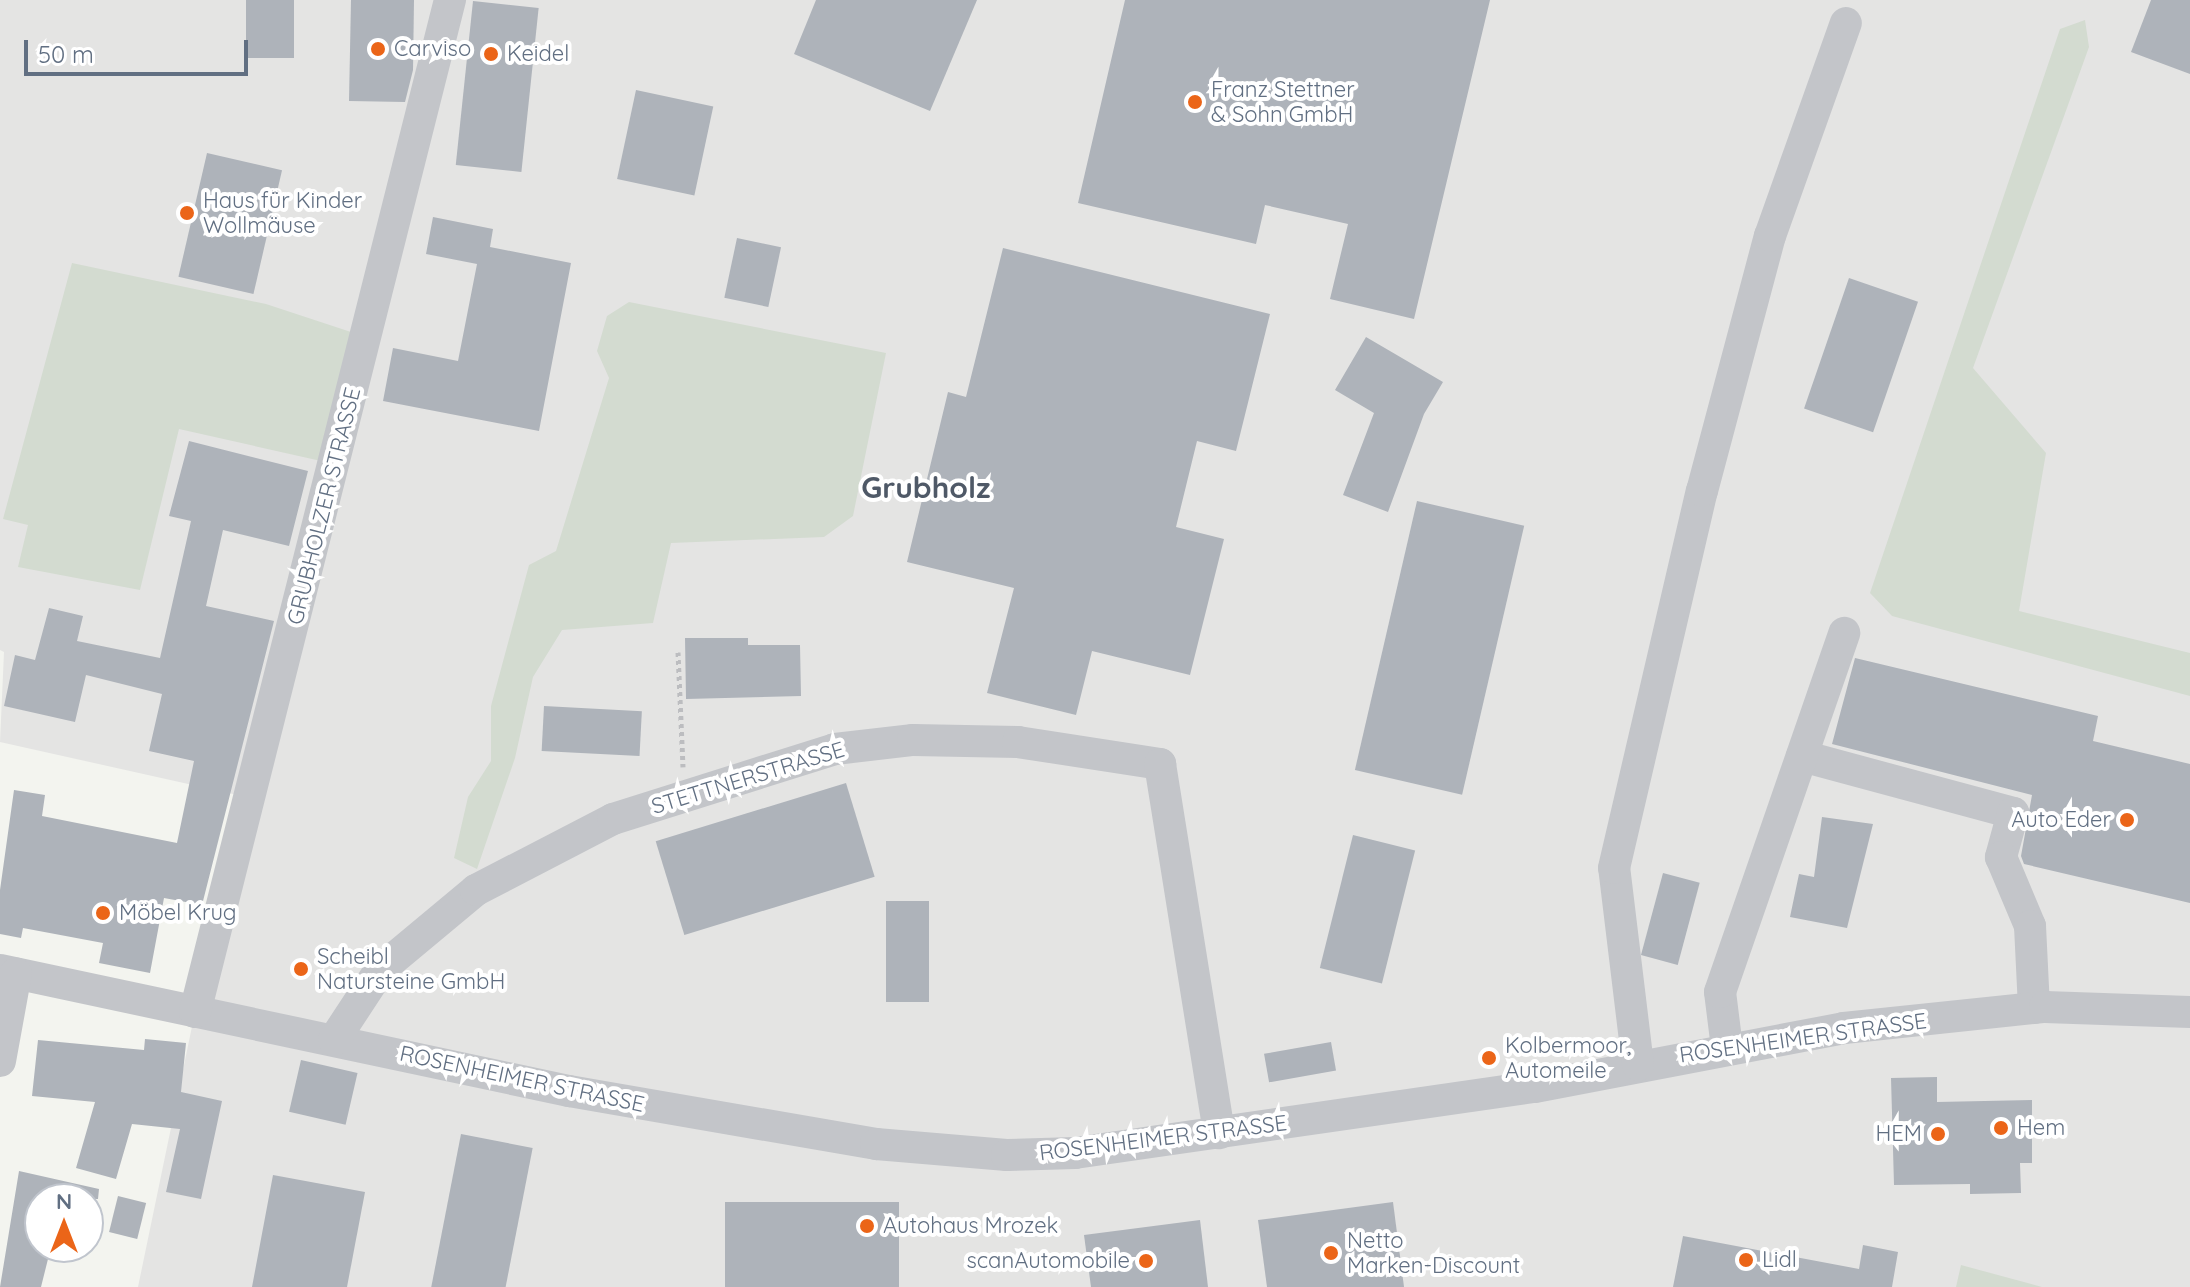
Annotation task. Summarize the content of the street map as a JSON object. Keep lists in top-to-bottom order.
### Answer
{
  "streets": {
    "street": ["GRUBHOLZER STRASSE", "STETTNERSTRASSE", "ROSENHEIMER STRASSE"]
  },
  "crossings": [
    ["GRUBHOLZER STRASSE", "ROSENHEIMER STRASSE"],
    ["STETTNERSTRASSE", "ROSENHEIMER STRASSE"]
  ],
  "districts": ["Grubholz"],
  "places": [
    "Carviso",
    "Keidel",
    "Franz Stettner & Sohn GmbH",
    "Haus für Kinder Wollmäuse",
    "Auto Eder",
    "Möbel Krug",
    "Scheibl Natursteine GmbH",
    "Kolbermoor, Automeile",
    "Hem",
    "HEM",
    "Autohaus Mrozek",
    "Netto Marken-Discount",
    "Lidl",
    "scanAutomobile"
  ],
  "scale_bar": "50 m",
  "north": "top"
}
